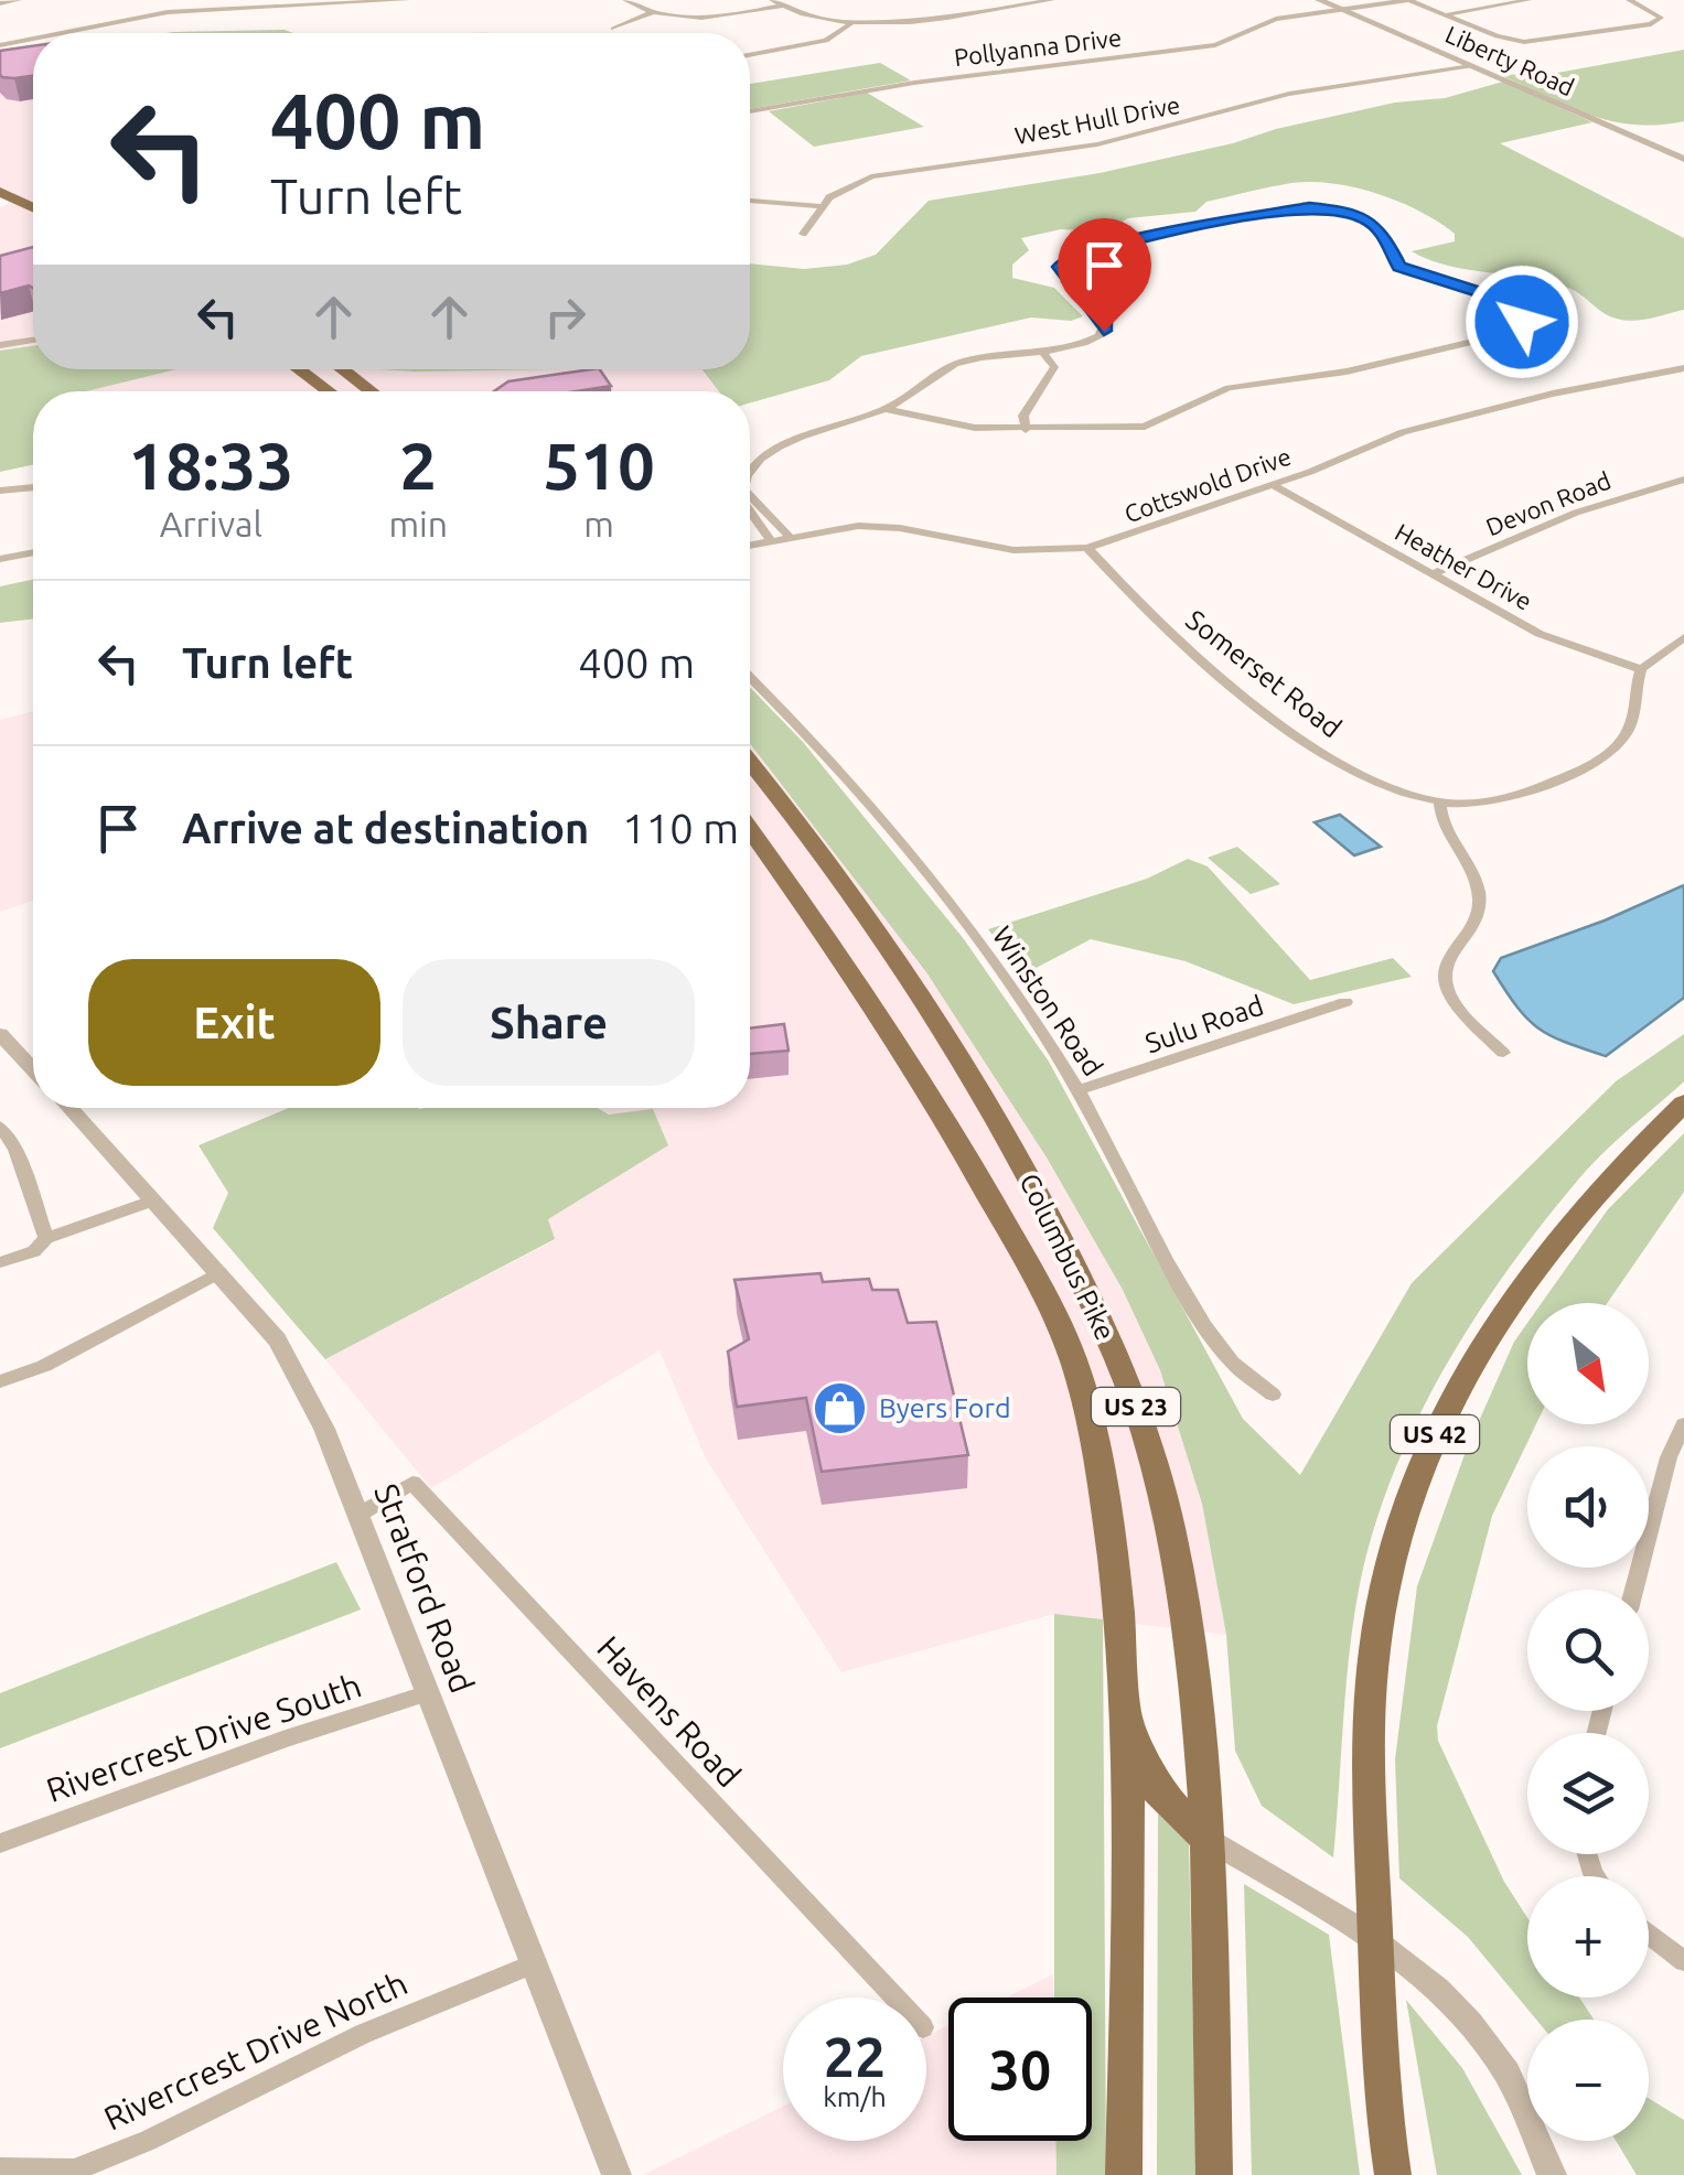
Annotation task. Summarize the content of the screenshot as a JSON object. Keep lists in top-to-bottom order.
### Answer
{
  "streets": {
    "highway": ["Columbus Pike", "US 23", "US 42"],
    "street": [
      "Pollyanna Drive",
      "Liberty Road",
      "West Hull Drive",
      "Cottswold Drive",
      "Devon Road",
      "Heather Drive",
      "Somerset Road",
      "Winston Road",
      "Sulu Road",
      "Stratford Road",
      "Havens Road",
      "Rivercrest Drive South",
      "Rivercrest Drive North"
    ]
  },
  "crossings": [
    ["Pollyanna Drive", "Liberty Road"],
    ["Liberty Road", "West Hull Drive"],
    ["Cottswold Drive", "Heather Drive"],
    ["Cottswold Drive", "Somerset Road"],
    ["Devon Road", "Heather Drive"],
    ["Heather Drive", "Somerset Road"],
    ["Winston Road", "Sulu Road"],
    ["Stratford Road", "Havens Road"],
    ["Stratford Road", "Rivercrest Drive South"],
    ["Stratford Road", "Rivercrest Drive North"]
  ],
  "places": {
    "shop": ["Byers Ford"]
  },
  "north": "bottom right",
  "page": {
    "turn": ["400 m", "Turn left"],
    "eta": [
      "18:33",
      "Arrival",
      "2",
      "min",
      "510",
      "m"
    ],
    "list": [
      {
        "name": "Turn left",
        "value": "400 m"
      },
      {
        "name": "Arrive at destination",
        "value": "110 m"
      }
    ],
    "buttons": ["Exit", "Share"],
    "map_buttons": ["+", "−"],
    "speed": "22 km/h",
    "limit": "30"
  }
}
